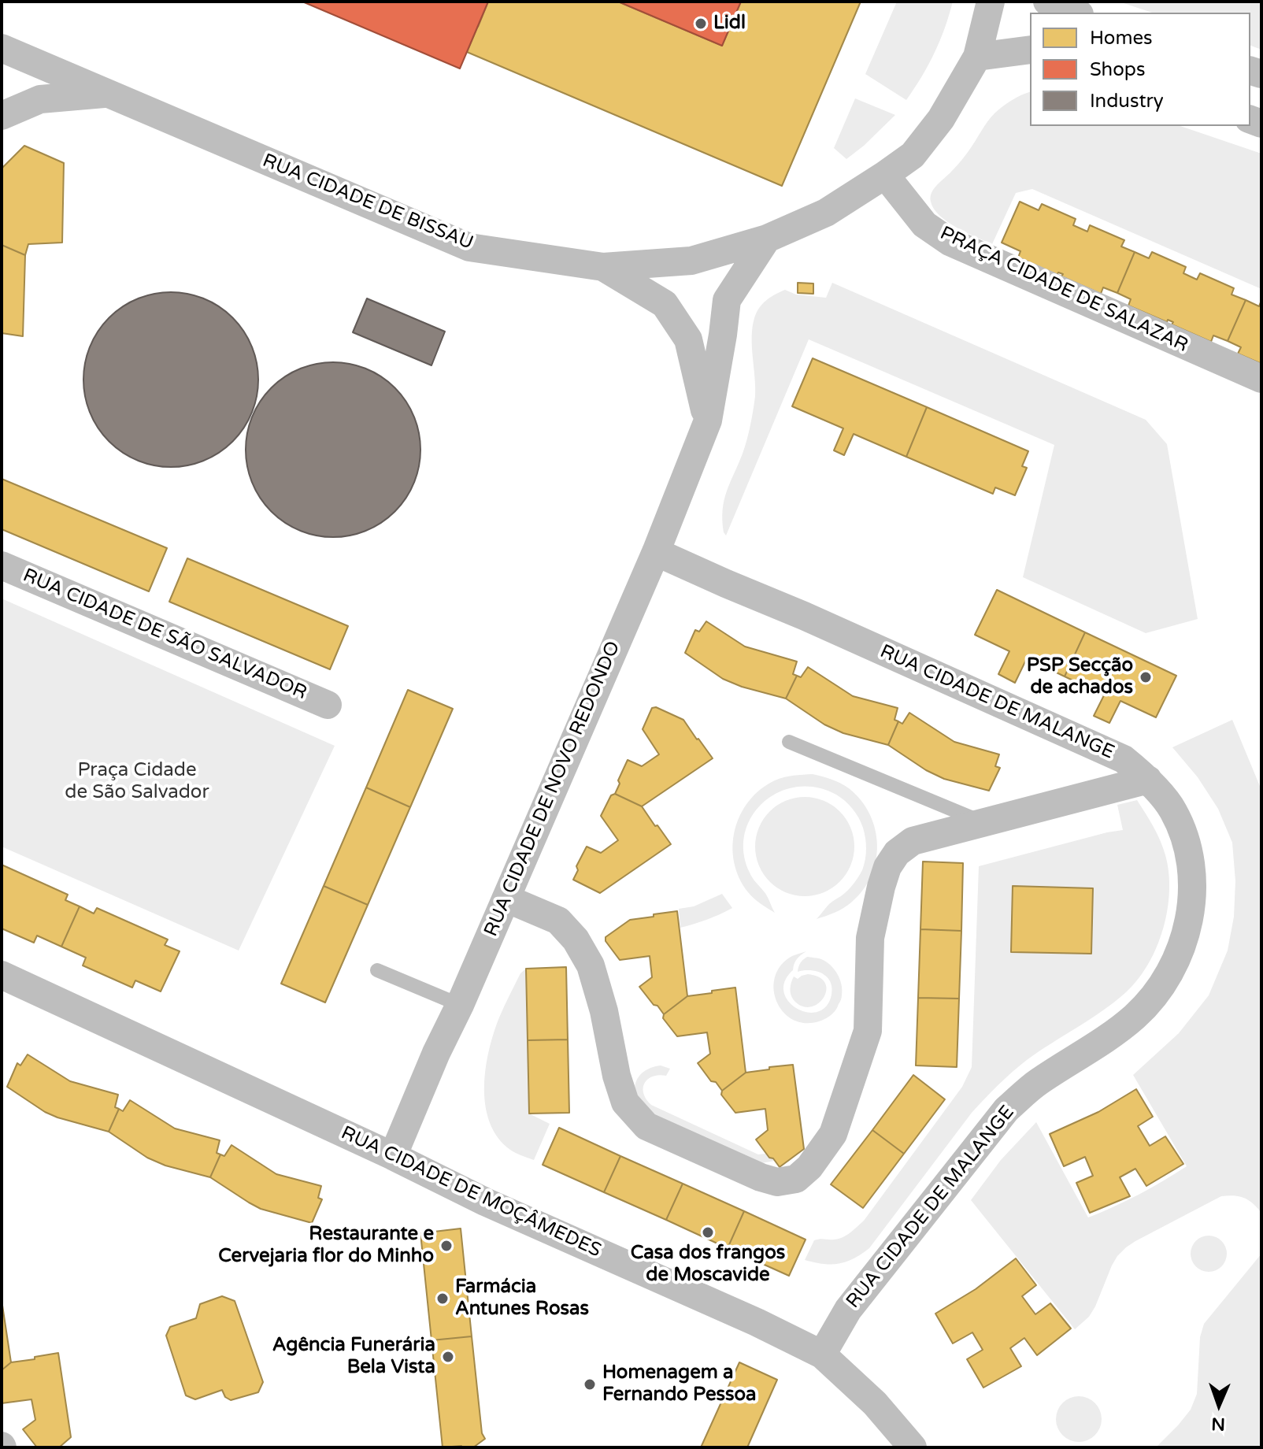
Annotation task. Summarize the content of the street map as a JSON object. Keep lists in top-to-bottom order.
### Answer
{
  "streets": {
    "street": [
      "RUA CIDADE DE BISSAU",
      "PRAÇA CIDADE DE SALAZAR",
      "RUA CIDADE DE SÃO SALVADOR",
      "RUA CIDADE DE MALANGE",
      "RUA CIDADE DE NOVO REDONDO",
      "RUA CIDADE DE MOÇÂMEDES"
    ]
  },
  "crossings": [
    ["RUA CIDADE DE BISSAU", "PRAÇA CIDADE DE SALAZAR"],
    ["RUA CIDADE DE BISSAU", "RUA CIDADE DE NOVO REDONDO"],
    ["RUA CIDADE DE MALANGE", "RUA CIDADE DE NOVO REDONDO"],
    ["RUA CIDADE DE MALANGE", "RUA CIDADE DE MOÇÂMEDES"],
    ["RUA CIDADE DE NOVO REDONDO", "RUA CIDADE DE MOÇÂMEDES"]
  ],
  "parks": ["Praça Cidade de São Salvador"],
  "places": [
    "Lidl",
    "PSP Secção de achados",
    "Casa dos frangos de Moscavide",
    "Restaurante e Cervejaria flor do Minho",
    "Farmácia Antunes Rosas",
    "Agência Funerária Bela Vista",
    "Homenagem a Fernando Pessoa"
  ],
  "legend": ["Homes", "Shops", "Industry"],
  "north": "bottom"
}
